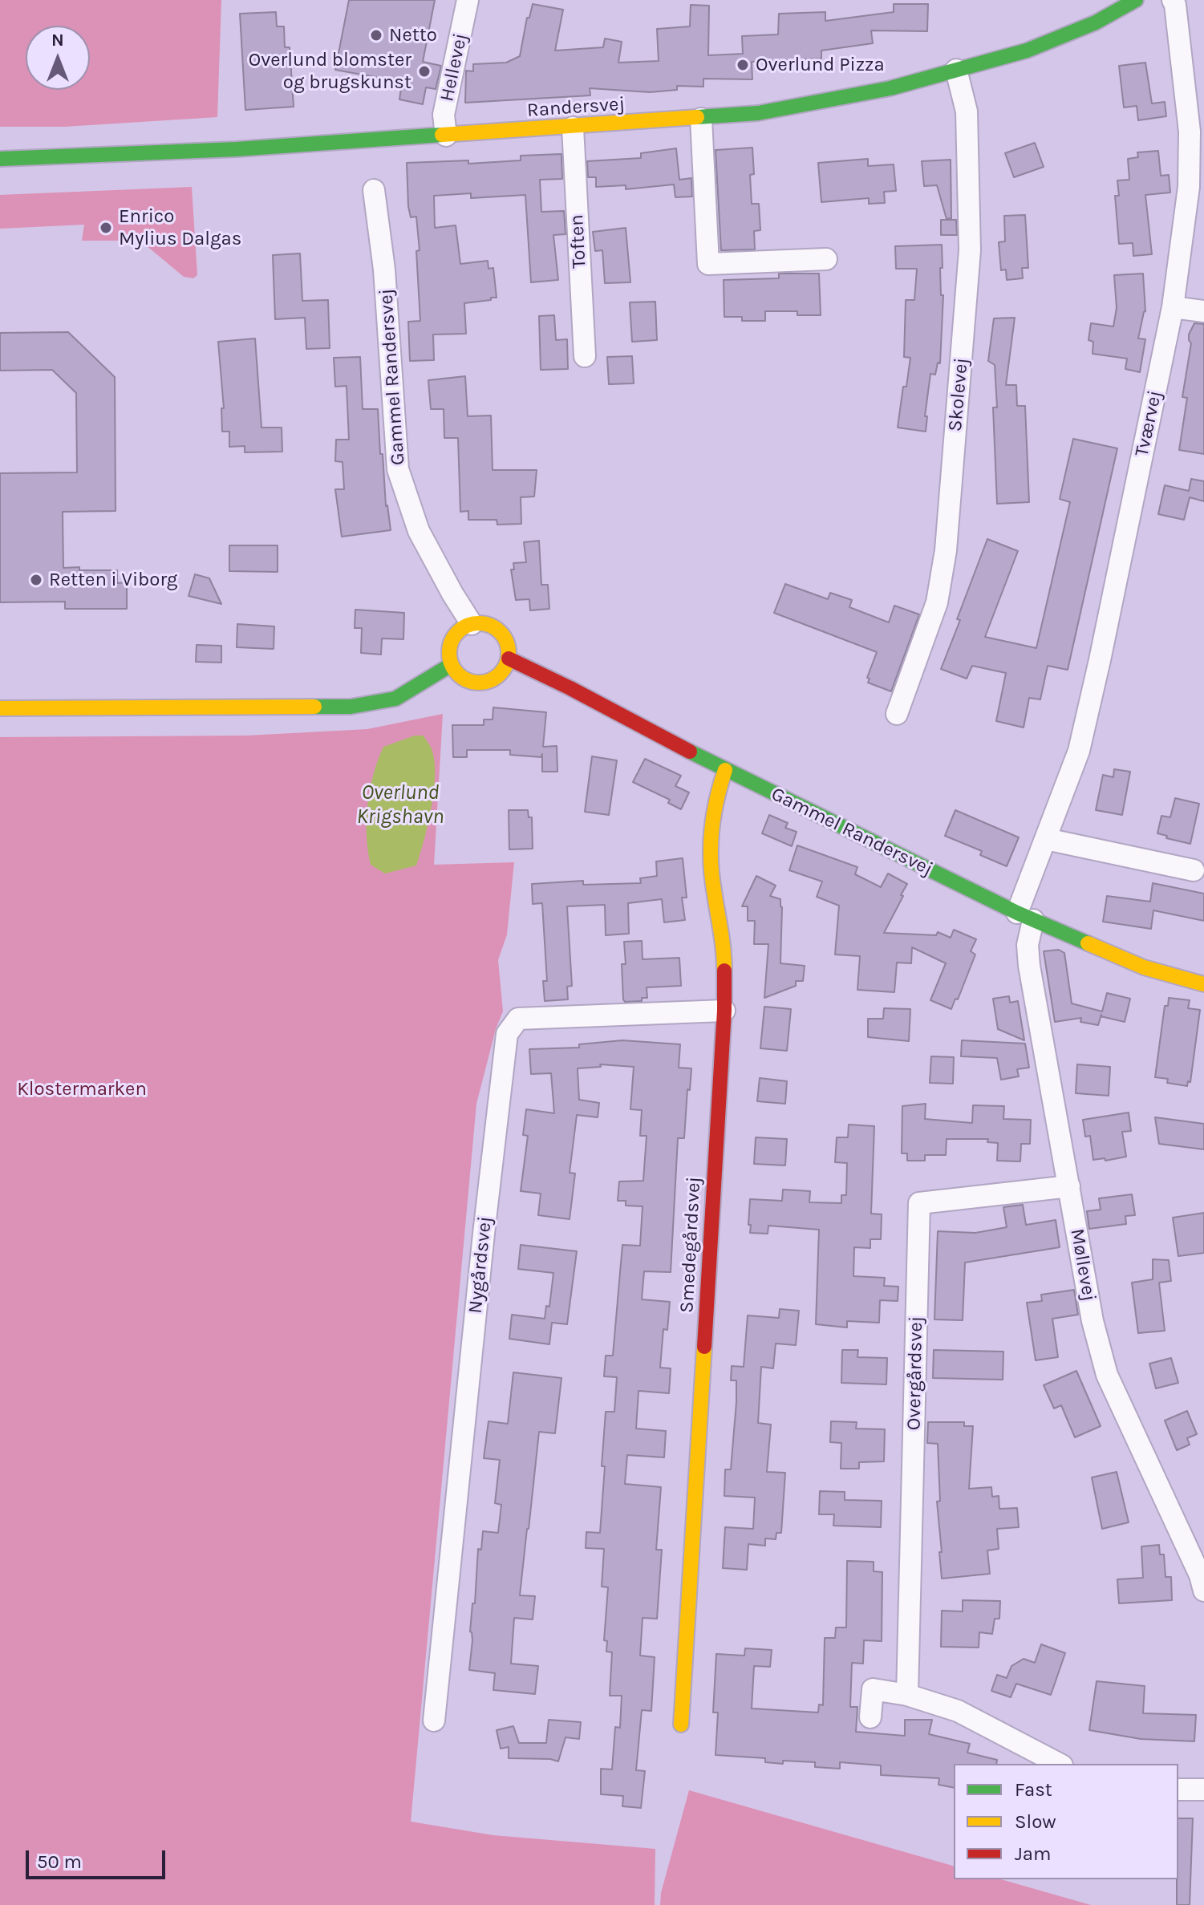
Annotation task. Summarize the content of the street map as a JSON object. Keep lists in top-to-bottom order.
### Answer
{
  "streets": {
    "street": [
      "Hellevej",
      "Randersvej",
      "Toften",
      "Gammel Randersvej",
      "Skolevej",
      "Tværvej",
      "Smedegårdsvej",
      "Nygårdsvej",
      "Møllevej",
      "Overgårdsvej"
    ]
  },
  "crossings": [
    ["Hellevej", "Randersvej"],
    ["Randersvej", "Toften"],
    ["Randersvej", "Skolevej"],
    ["Gammel Randersvej", "Tværvej"],
    ["Gammel Randersvej", "Smedegårdsvej"],
    ["Gammel Randersvej", "Møllevej"],
    ["Tværvej", "Møllevej"],
    ["Smedegårdsvej", "Nygårdsvej"],
    ["Møllevej", "Overgårdsvej"]
  ],
  "water": ["Overlund Krigshavn"],
  "parks": ["Klostermarken"],
  "places": [
    "Netto",
    "Overlund Pizza",
    "Overlund blomster og brugskunst",
    "Enrico Mylius Dalgas",
    "Retten i Viborg"
  ],
  "legend": ["Fast", "Slow", "Jam"],
  "scale_bar": "50 m",
  "north": "top"
}
